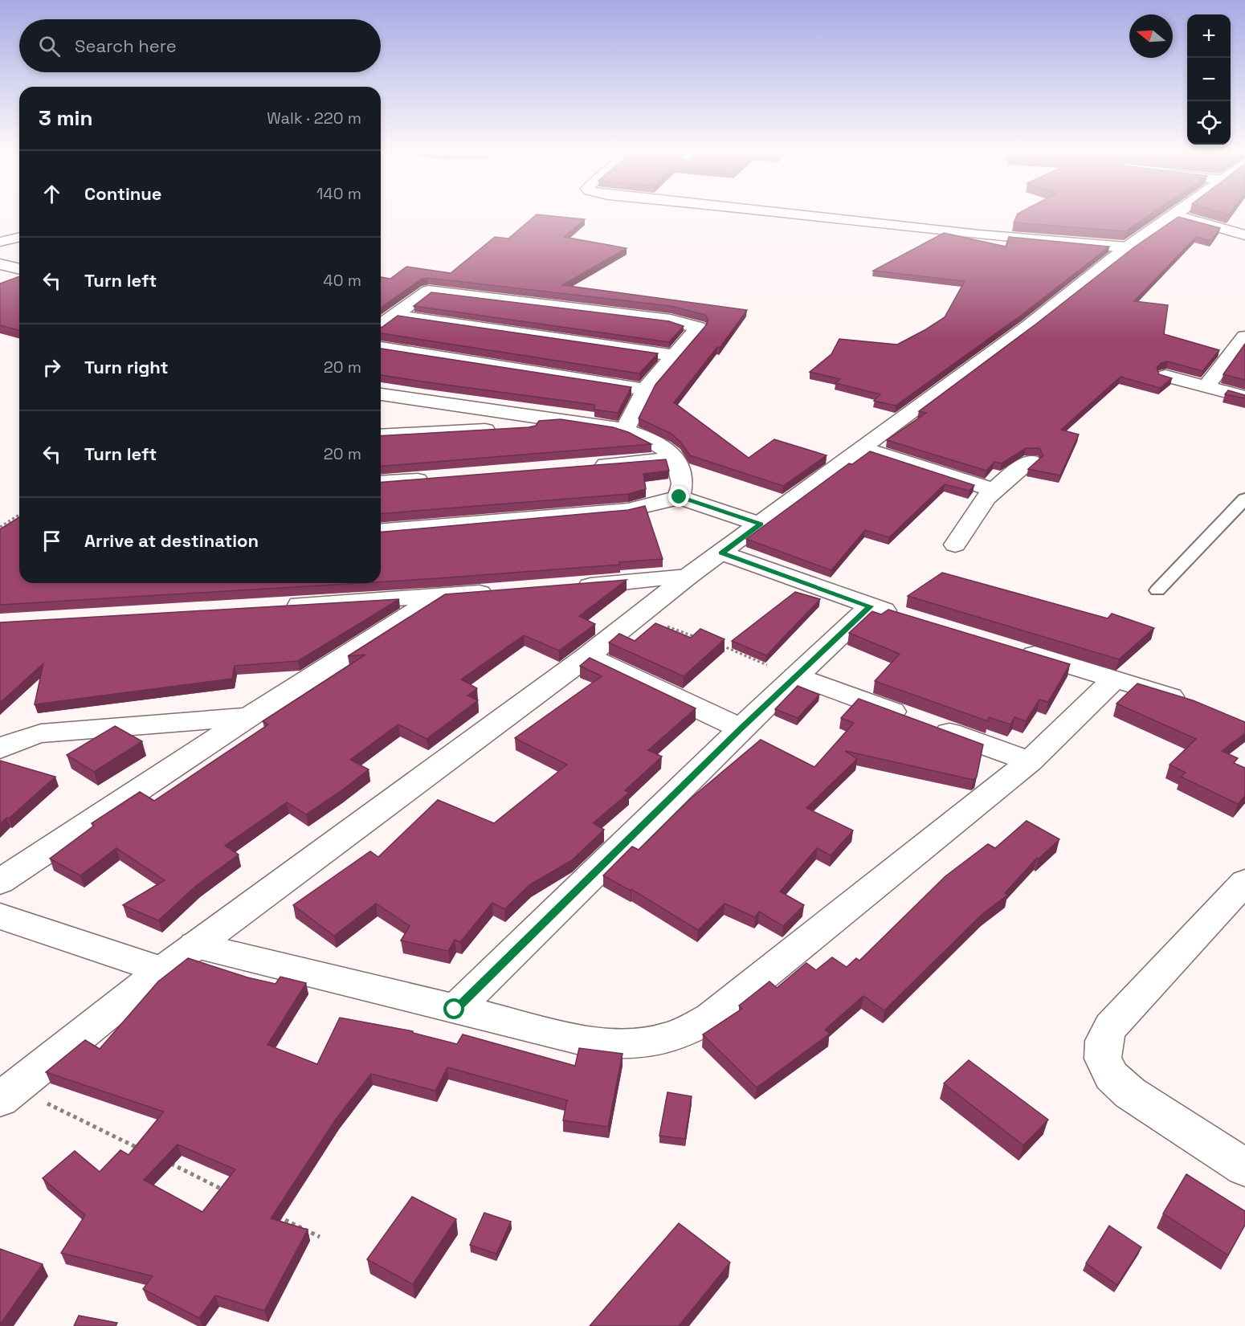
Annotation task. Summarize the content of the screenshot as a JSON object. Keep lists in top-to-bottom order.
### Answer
{
  "north": "left",
  "page": {
    "map_buttons": ["+", "−"],
    "search": "Search here",
    "heading": ["3 min", "Walk · 220 m"],
    "list": [
      ["Continue", "140 m"],
      ["Turn left", "40 m"],
      ["Turn right", "20 m"],
      ["Turn left", "20 m"],
      "Arrive at destination"
    ]
  }
}
